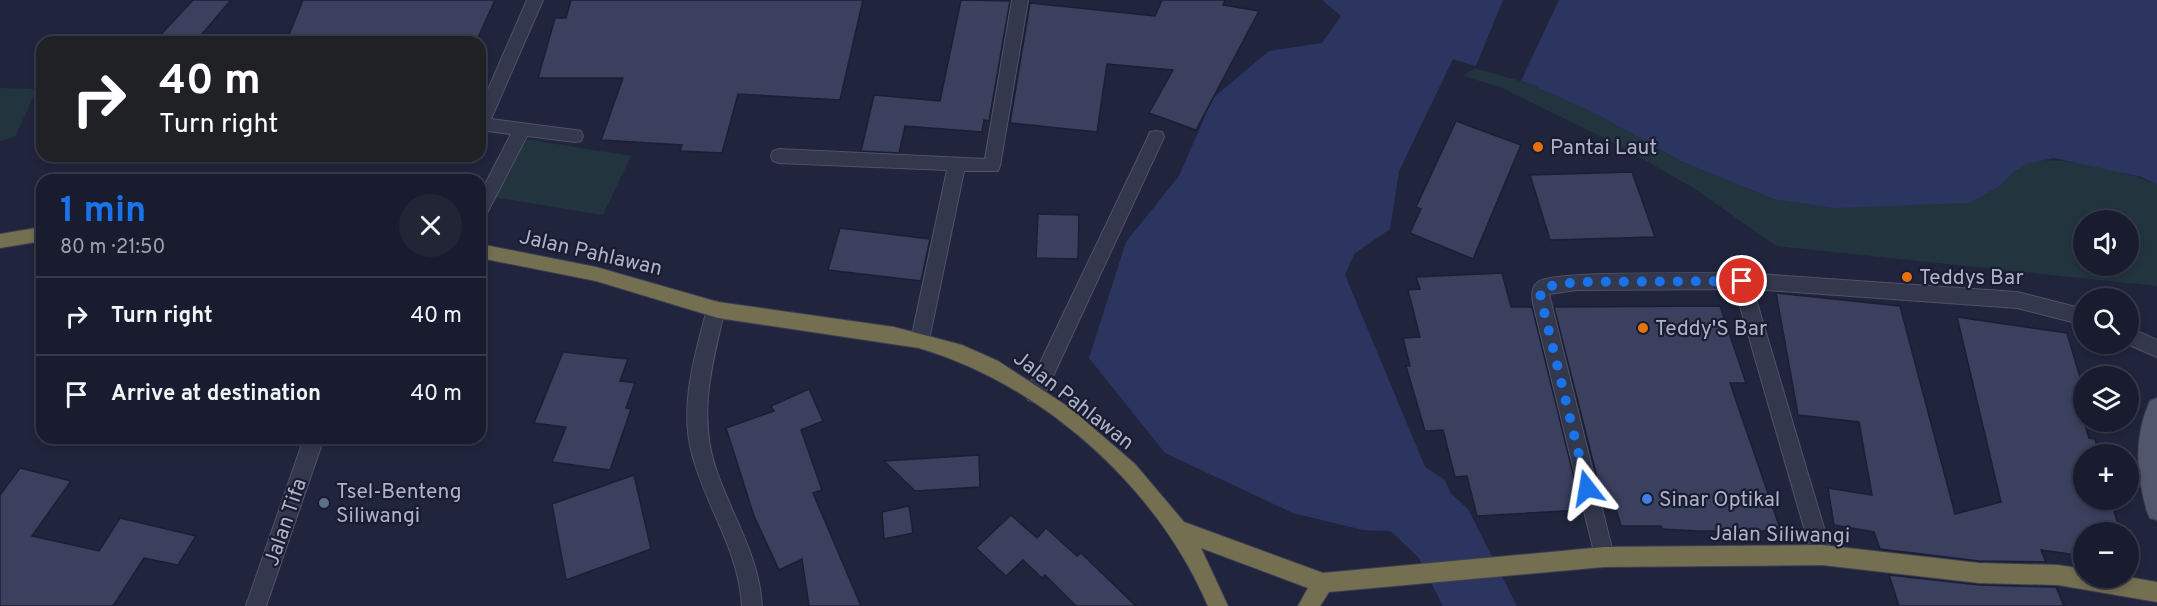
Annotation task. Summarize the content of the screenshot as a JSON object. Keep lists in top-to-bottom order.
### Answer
{
  "streets": {
    "highway": ["Jalan Pahlawan", "Jalan Siliwangi"],
    "street": ["Jalan Tifa"]
  },
  "places": [
    "Pantai Laut",
    "Teddys Bar",
    "Teddy'S Bar",
    "Sinar Optikal",
    "Tsel-Benteng Siliwangi"
  ],
  "page": {
    "turn": ["40 m", "Turn right"],
    "heading": ["1 min", "80 m · 21:50"],
    "map_buttons": ["+", "−"],
    "list": [
      {
        "name": "Turn right",
        "value": "40 m"
      },
      {
        "name": "Arrive at destination",
        "value": "40 m"
      }
    ]
  }
}
